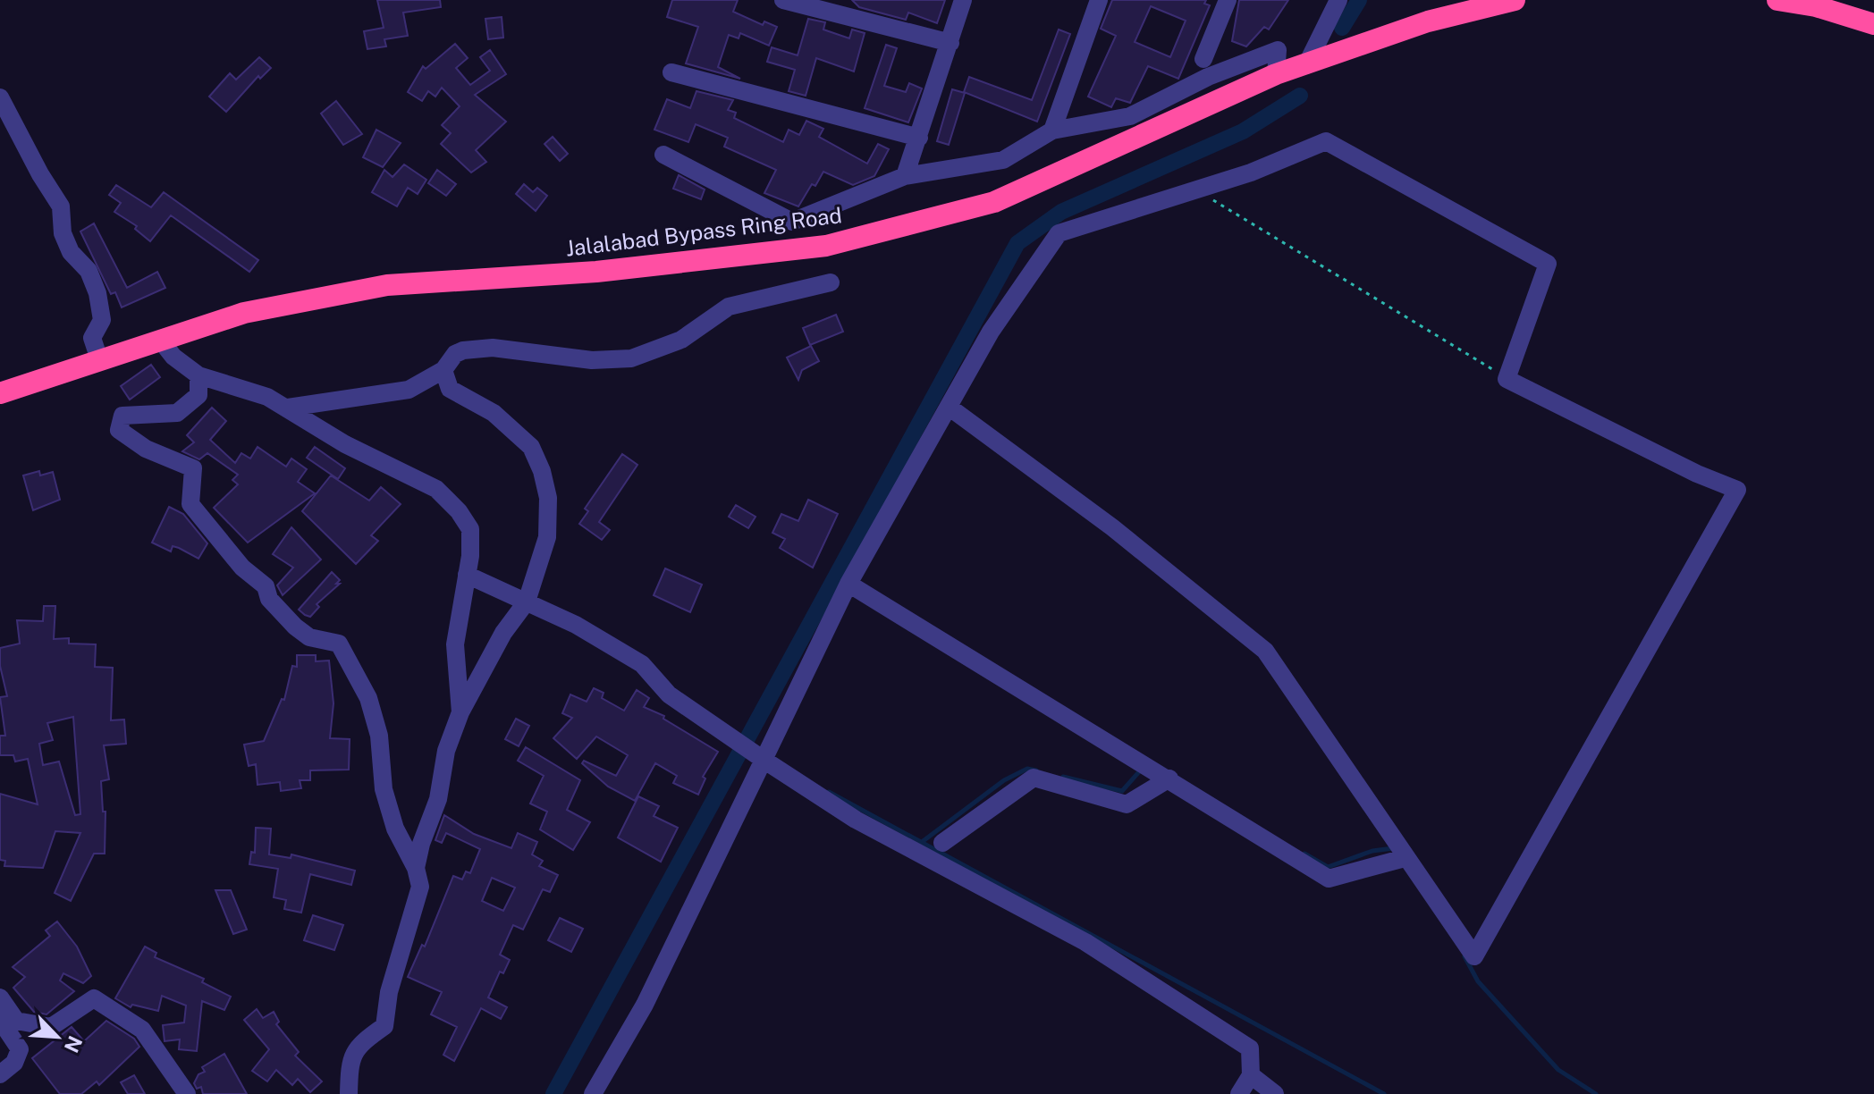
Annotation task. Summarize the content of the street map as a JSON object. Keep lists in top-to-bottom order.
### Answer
{
  "streets": {
    "highway": ["Jalalabad Bypass Ring Road"]
  },
  "north": "bottom right"
}
